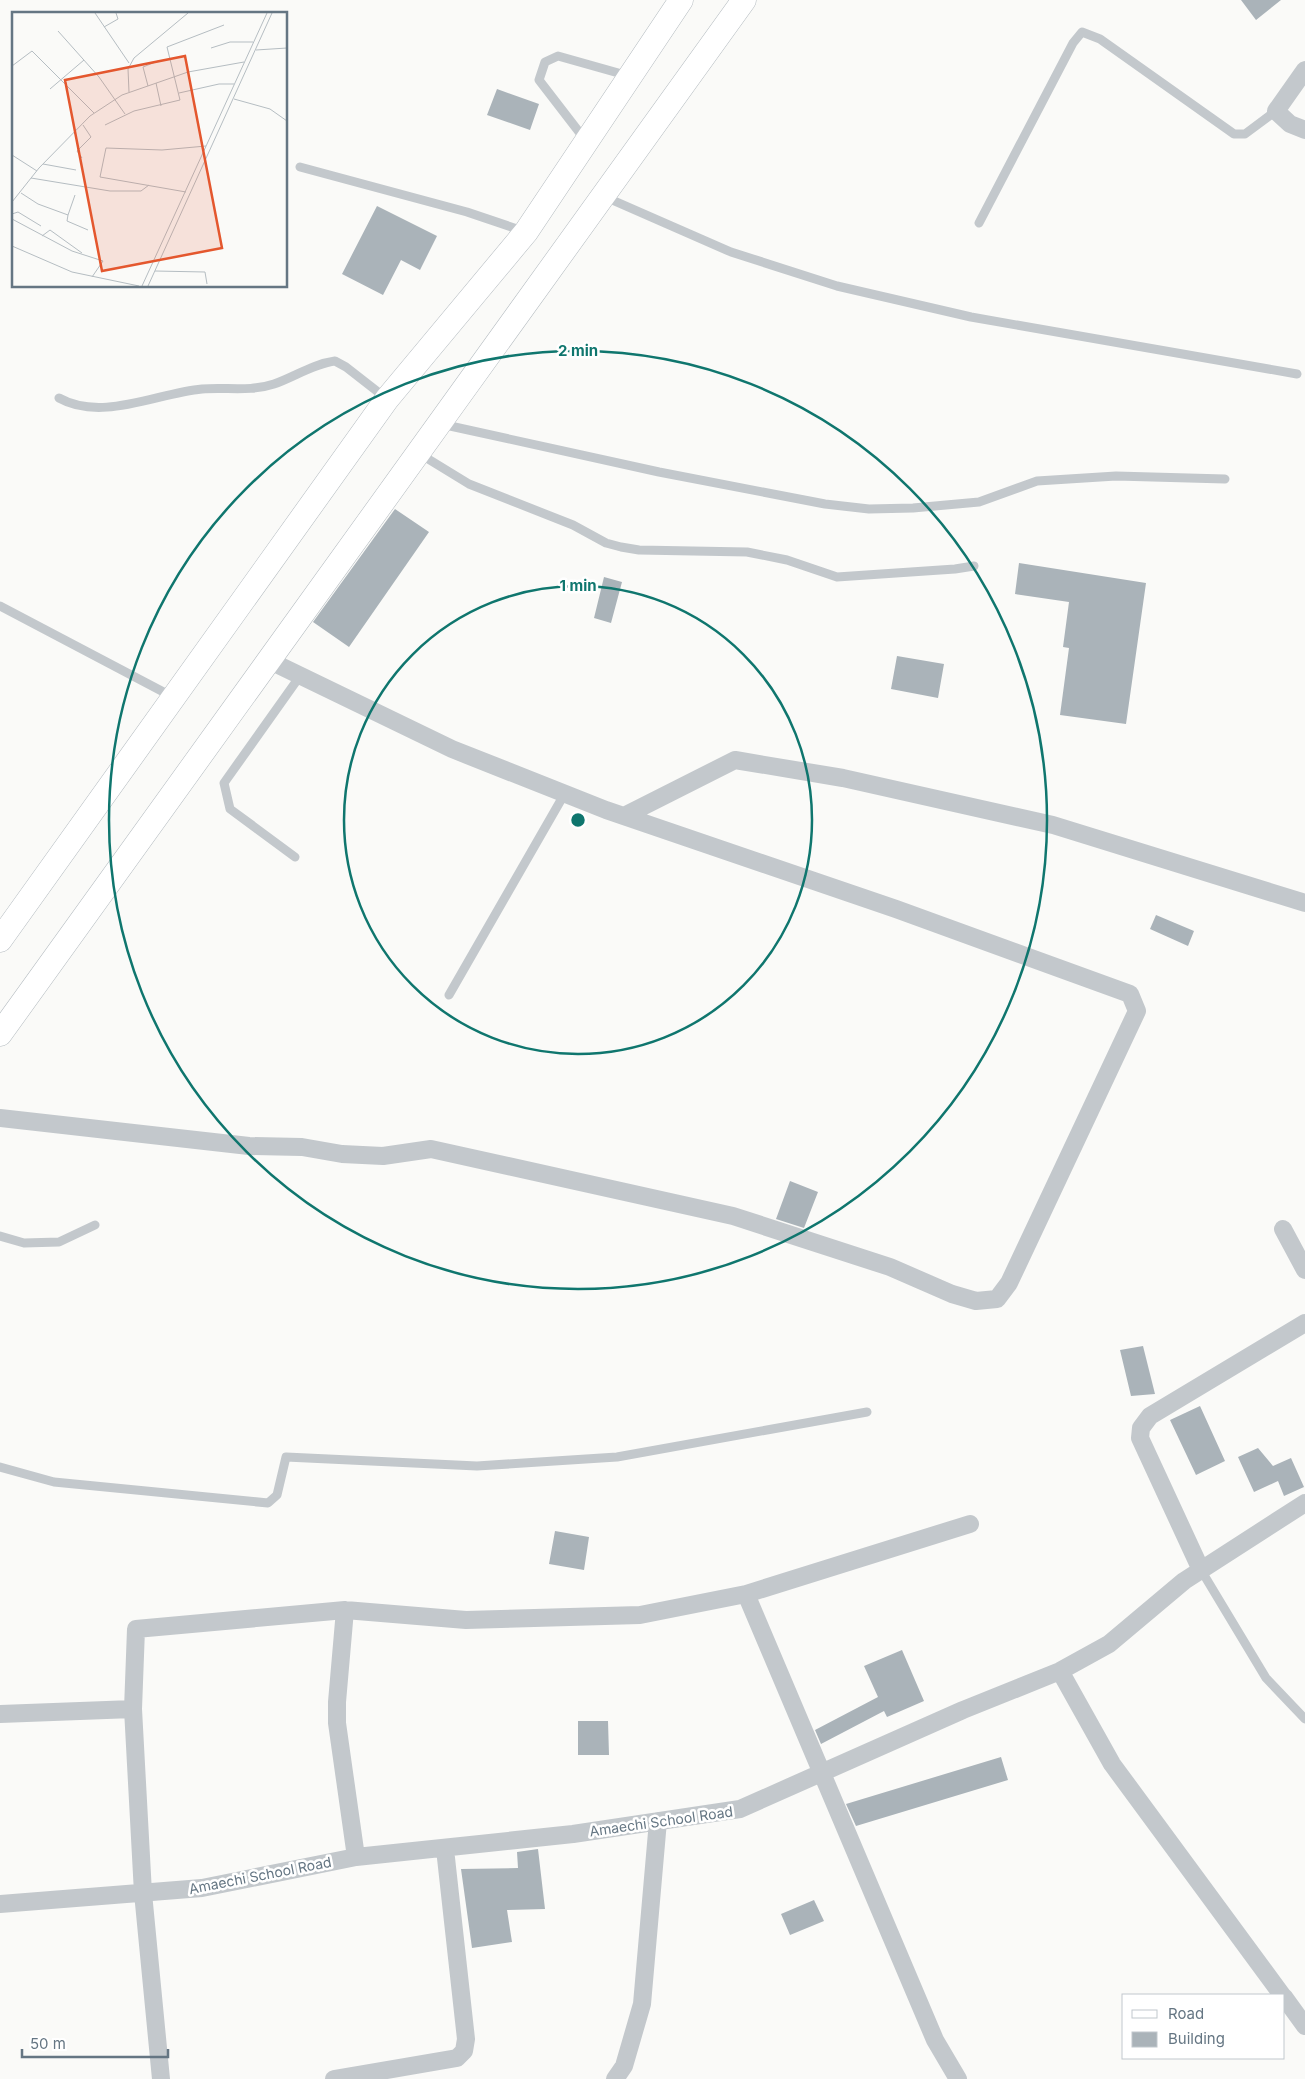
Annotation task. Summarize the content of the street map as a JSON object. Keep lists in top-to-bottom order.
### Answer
{
  "streets": {
    "street": ["Amaechi School Road"]
  },
  "legend": ["Road", "Building"],
  "scale_bar": "50 m",
  "rings": ["2 min", "1 min"]
}
